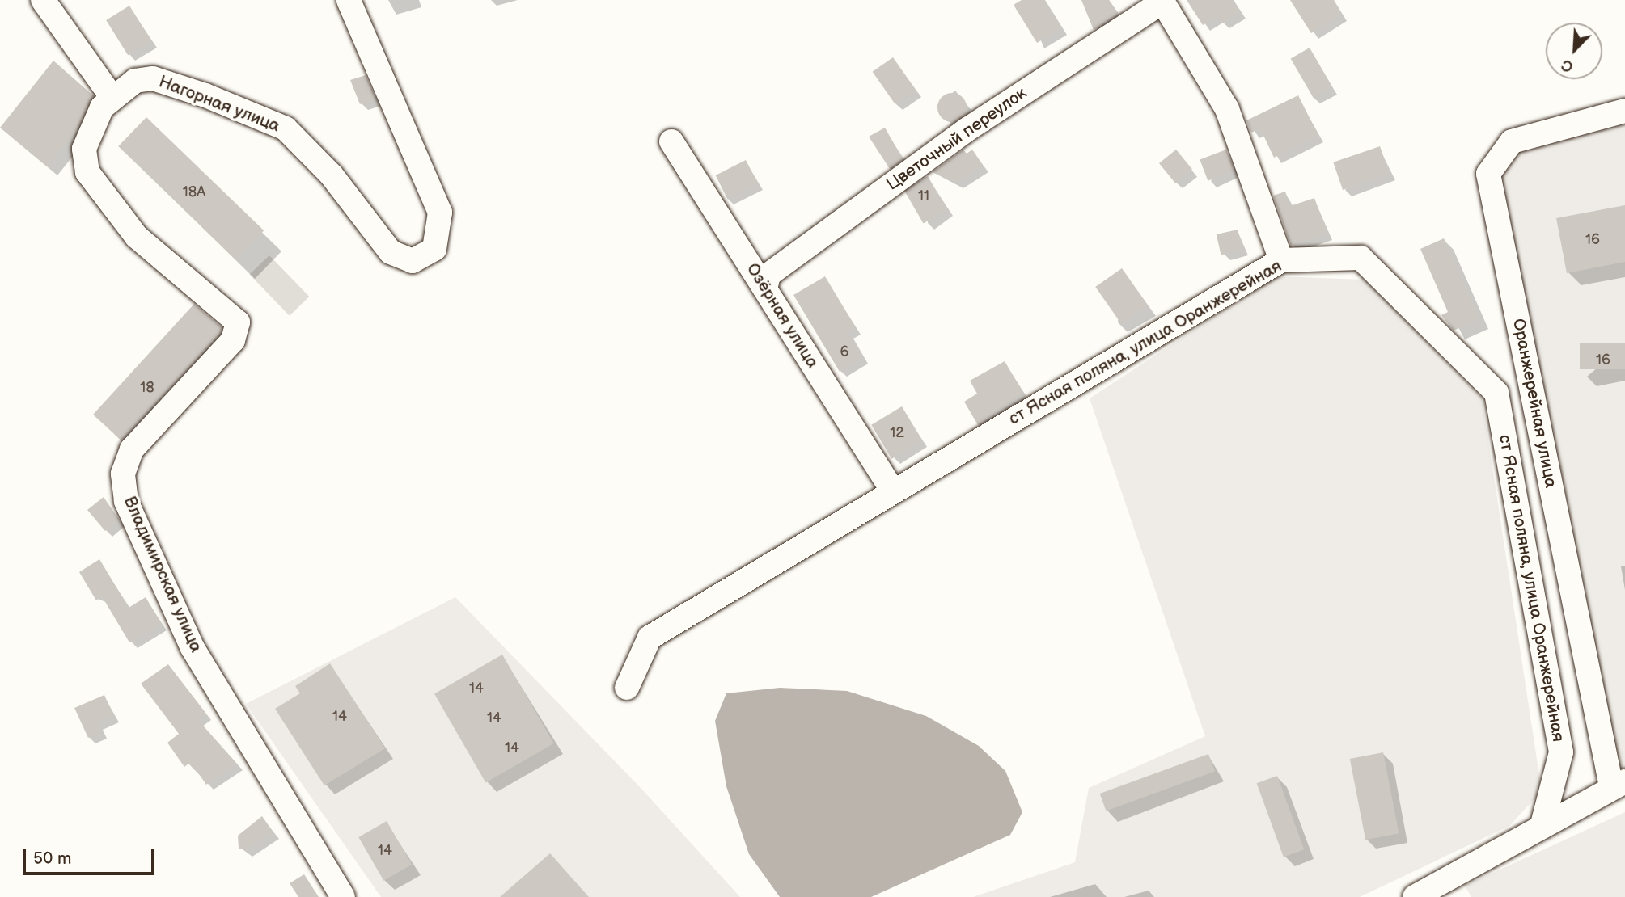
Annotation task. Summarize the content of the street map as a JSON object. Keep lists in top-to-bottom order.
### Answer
{
  "streets": {
    "street": [
      "Нагорная улица",
      "Цветочный переулок",
      "Озёрная улица",
      "ст Ясная поляна, улица Оранжерейная",
      "Оранжерейная улица",
      "Владимирская улица"
    ]
  },
  "crossings": [
    ["Нагорная улица", "Владимирская улица"],
    ["Цветочный переулок", "Озёрная улица"],
    ["Озёрная улица", "ст Ясная поляна, улица Оранжерейная"],
    ["ст Ясная поляна, улица Оранжерейная", "Оранжерейная улица"]
  ],
  "house_numbers": [
    "18А",
    "11",
    "16",
    "6",
    "16",
    "18",
    "12",
    "14",
    "14",
    "14",
    "14",
    "14"
  ],
  "scale_bar": "50 m",
  "north": "bottom left"
}
